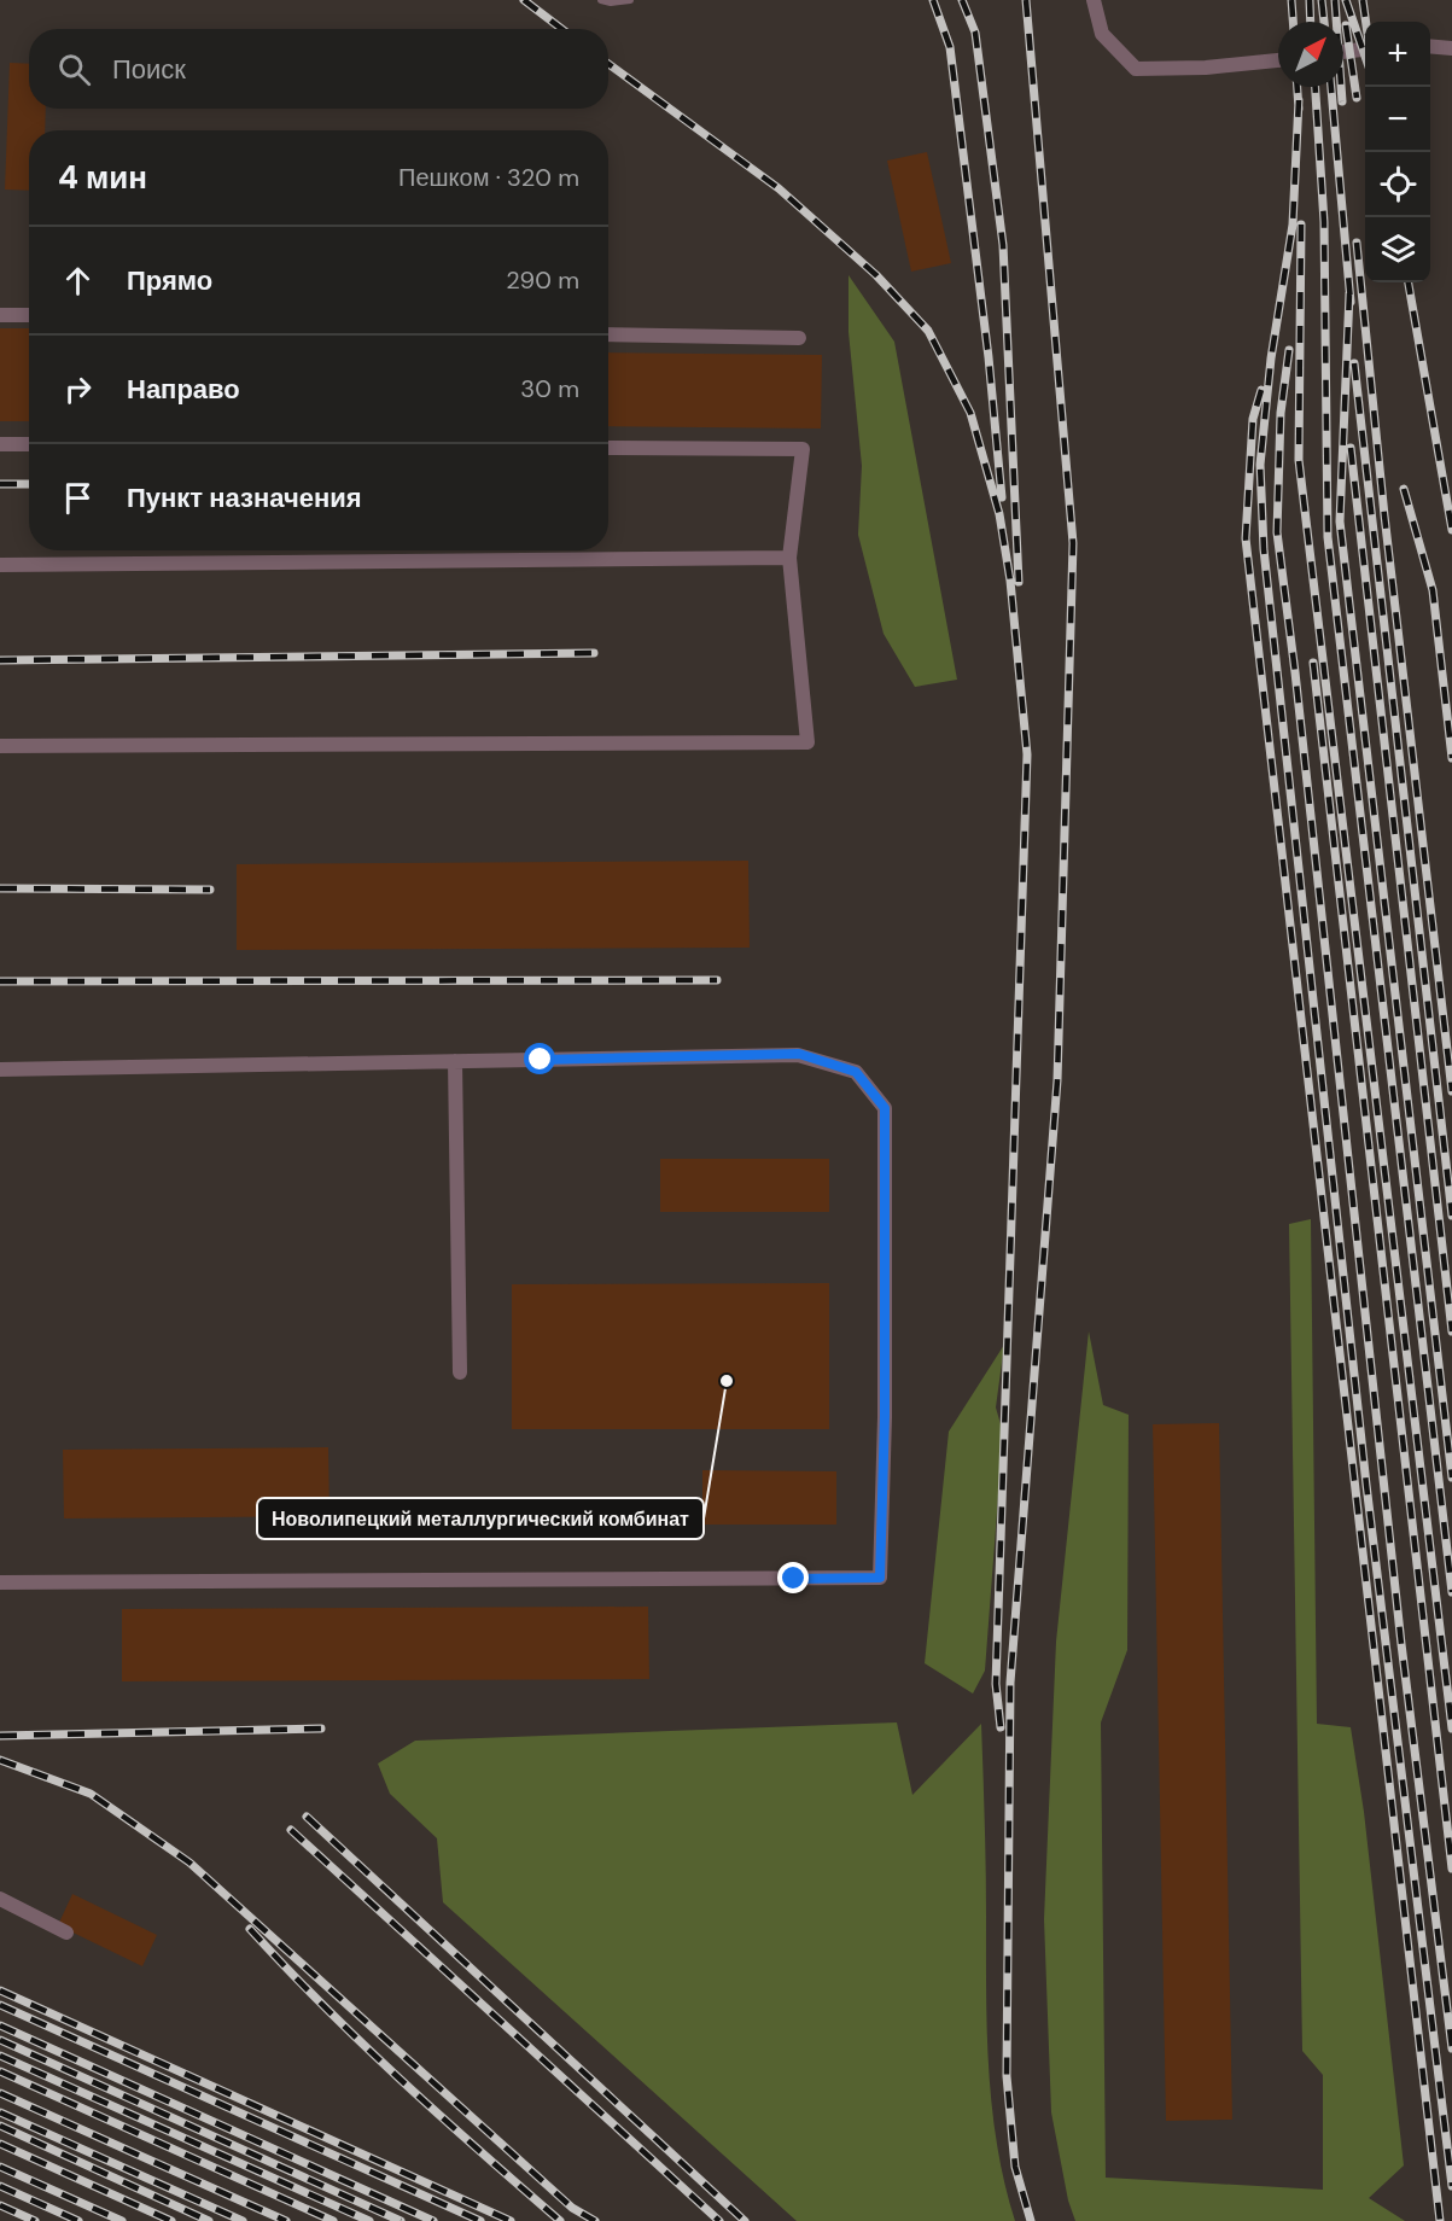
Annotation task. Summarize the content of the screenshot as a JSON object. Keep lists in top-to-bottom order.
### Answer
{
  "places": ["Новолипецкий металлургический комбинат"],
  "north": "top right",
  "page": {
    "map_buttons": ["+", "−"],
    "search": "Поиск",
    "heading": ["4 мин", "Пешком · 320 m"],
    "list": [
      ["Прямо", "290 m"],
      ["Направо", "30 m"],
      "Пункт назначения"
    ]
  }
}
